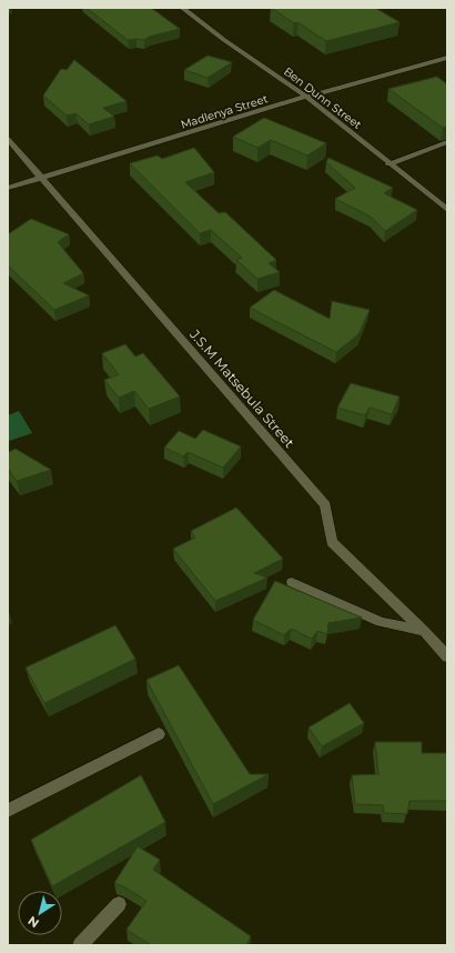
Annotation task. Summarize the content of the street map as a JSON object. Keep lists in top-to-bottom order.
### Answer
{
  "streets": {
    "street": ["Ben Dunn Street", "Madlenya Street", "J.S.M Matsebula Street"]
  },
  "crossings": [
    ["Ben Dunn Street", "Madlenya Street"],
    ["Madlenya Street", "J.S.M Matsebula Street"]
  ],
  "north": "bottom left"
}
